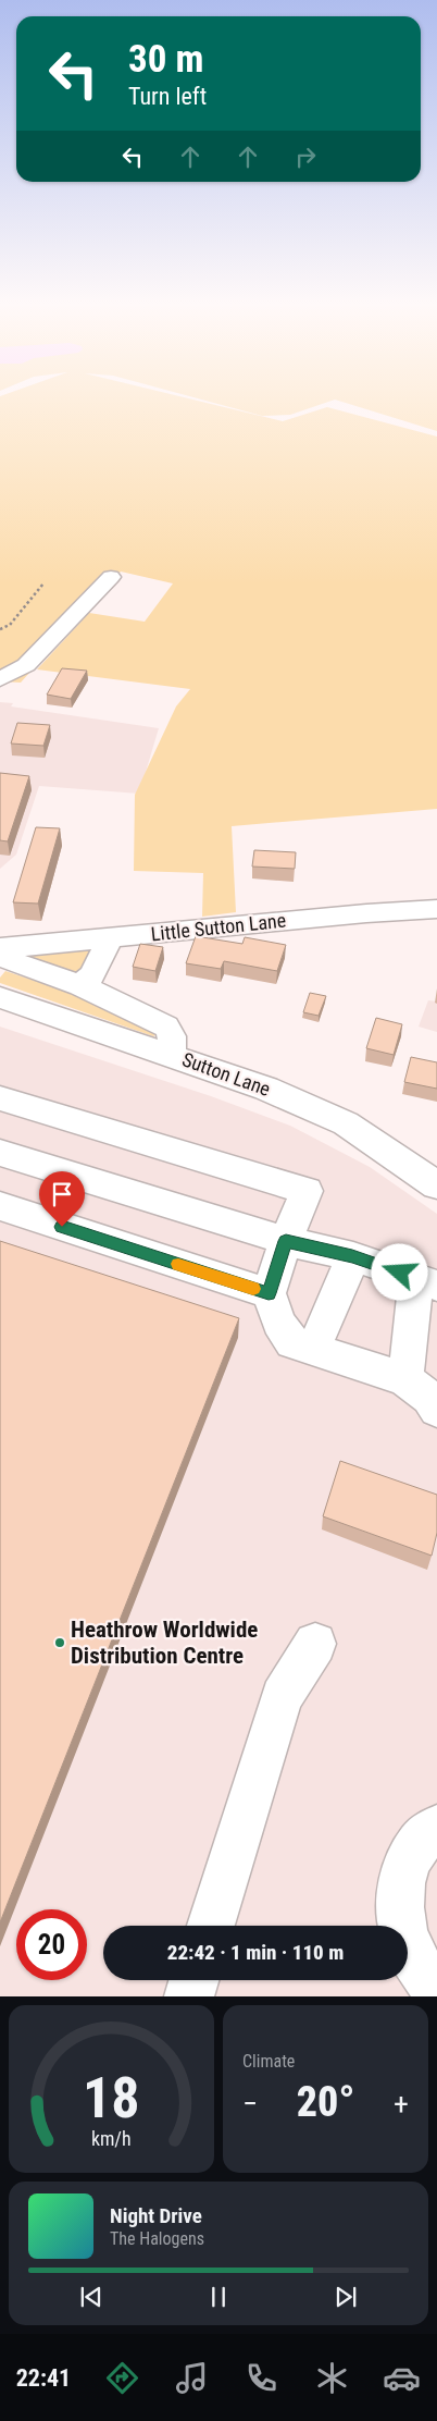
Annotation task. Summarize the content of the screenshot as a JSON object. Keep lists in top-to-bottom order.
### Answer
{
  "streets": {
    "street": ["Little Sutton Lane", "Sutton Lane"]
  },
  "places": ["Heathrow Worldwide Distribution Centre"],
  "page": {
    "turn": ["30 m", "Turn left"],
    "limit": "20",
    "trip": "22:42 · 1 min · 110 m",
    "tile": "Climate",
    "heat": ["−", "20°", "+"],
    "song": ["Night Drive", "The Halogens"],
    "tabs": "22:41",
    "gauge": ["18", "km/h"]
  }
}
